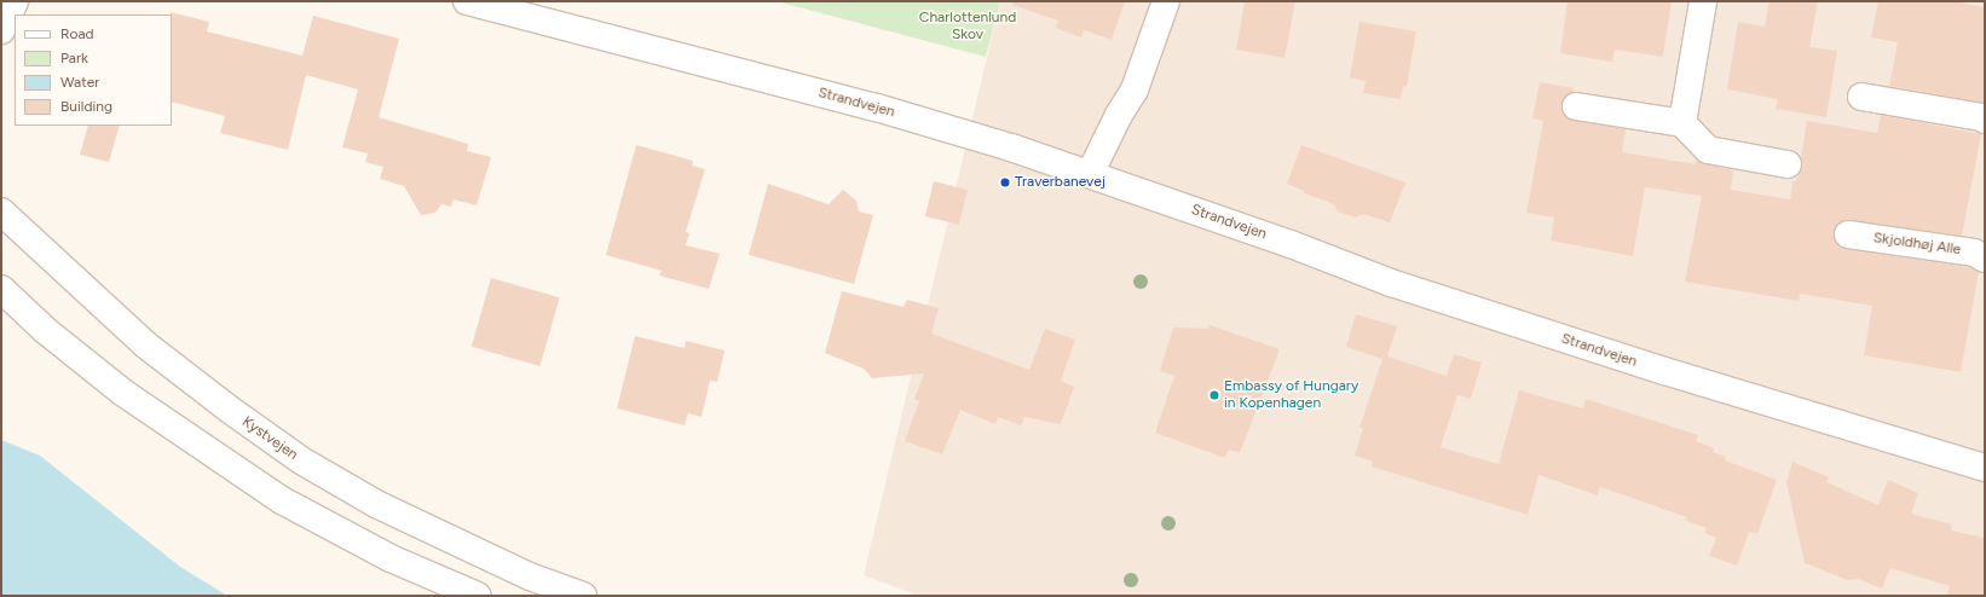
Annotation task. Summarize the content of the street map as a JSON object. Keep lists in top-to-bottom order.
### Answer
{
  "streets": {
    "street": ["Strandvejen", "Skjoldhøj Alle", "Kystvejen"]
  },
  "parks": ["Charlottenlund Skov"],
  "places": ["Traverbanevej", "Embassy of Hungary in Kopenhagen"],
  "legend": [
    "Road",
    "Park",
    "Water",
    "Building"
  ]
}
